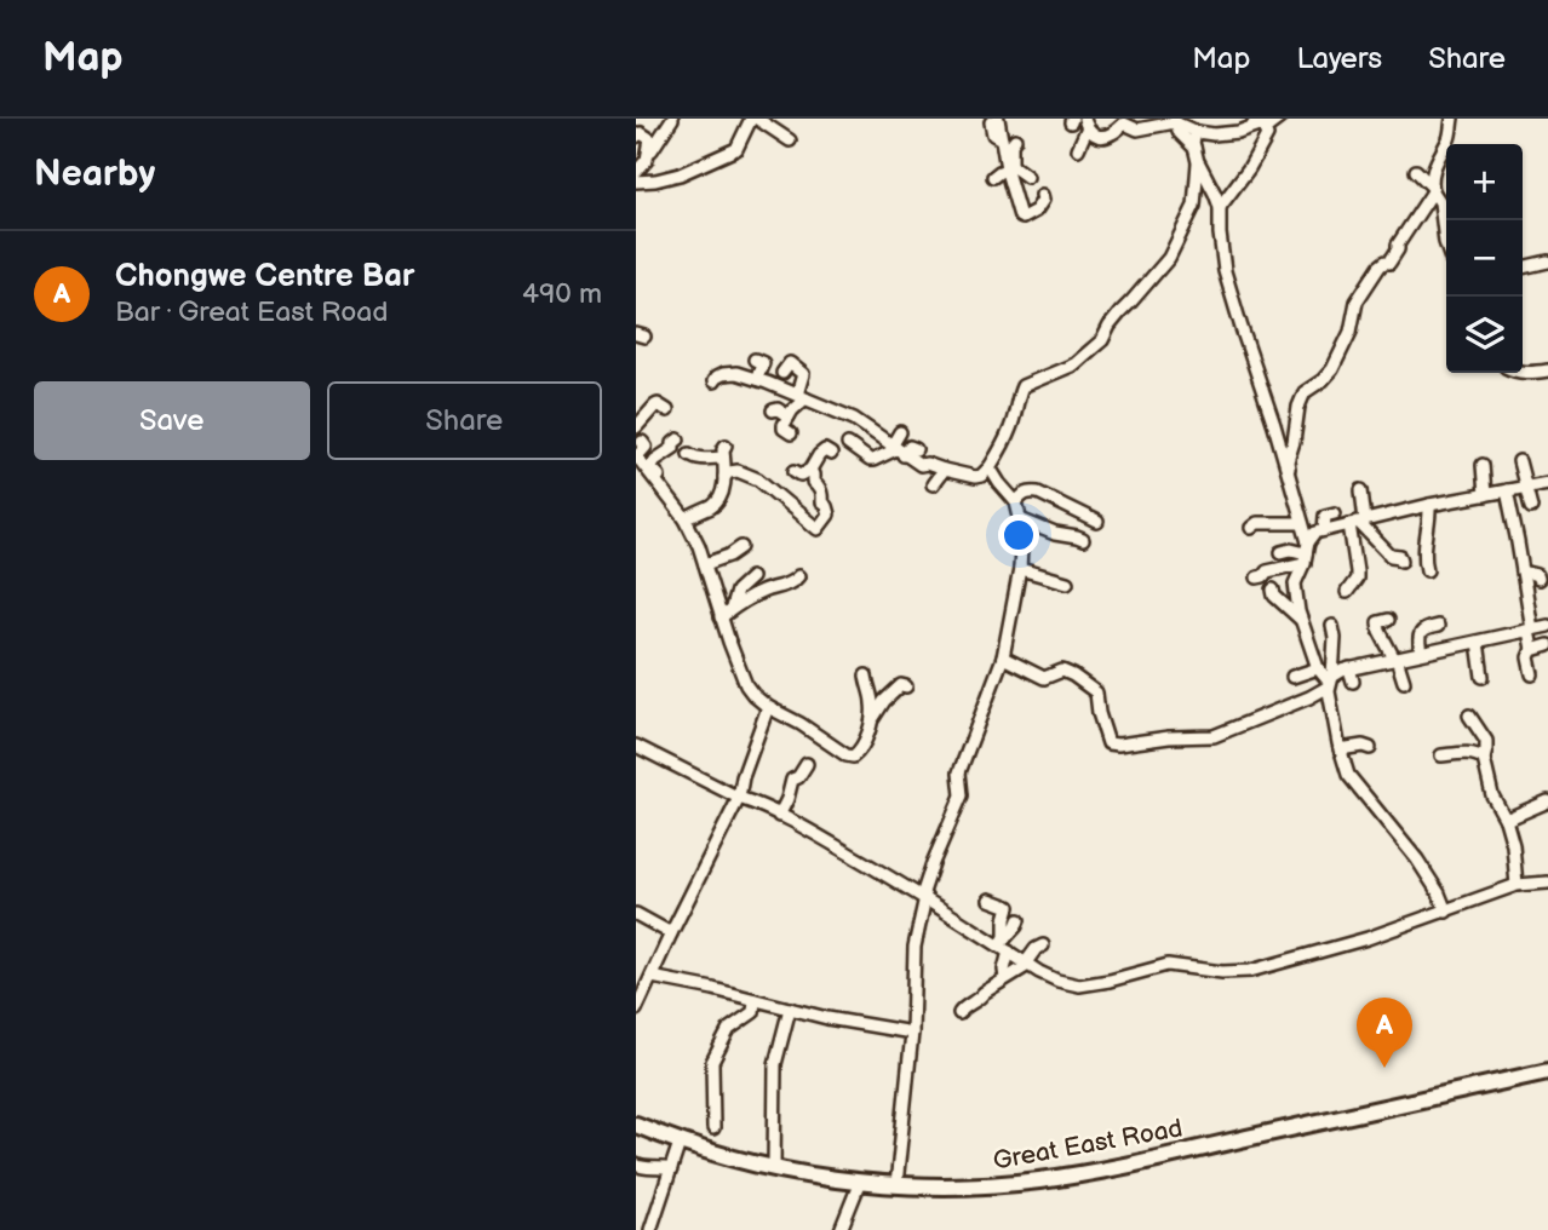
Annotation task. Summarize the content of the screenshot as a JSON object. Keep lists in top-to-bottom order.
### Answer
{
  "streets": {
    "highway": ["Great East Road"]
  },
  "page": {
    "header": "Map",
    "nav": ["Map", "Layers", "Share"],
    "heading": "Nearby",
    "map_buttons": ["+", "−"],
    "list": [
      {
        "mark": "A",
        "name": "Chongwe Centre Bar",
        "note": "Bar · Great East Road",
        "value": "490 m"
      }
    ],
    "buttons": ["Save", "Share"],
    "pins": "A"
  }
}
